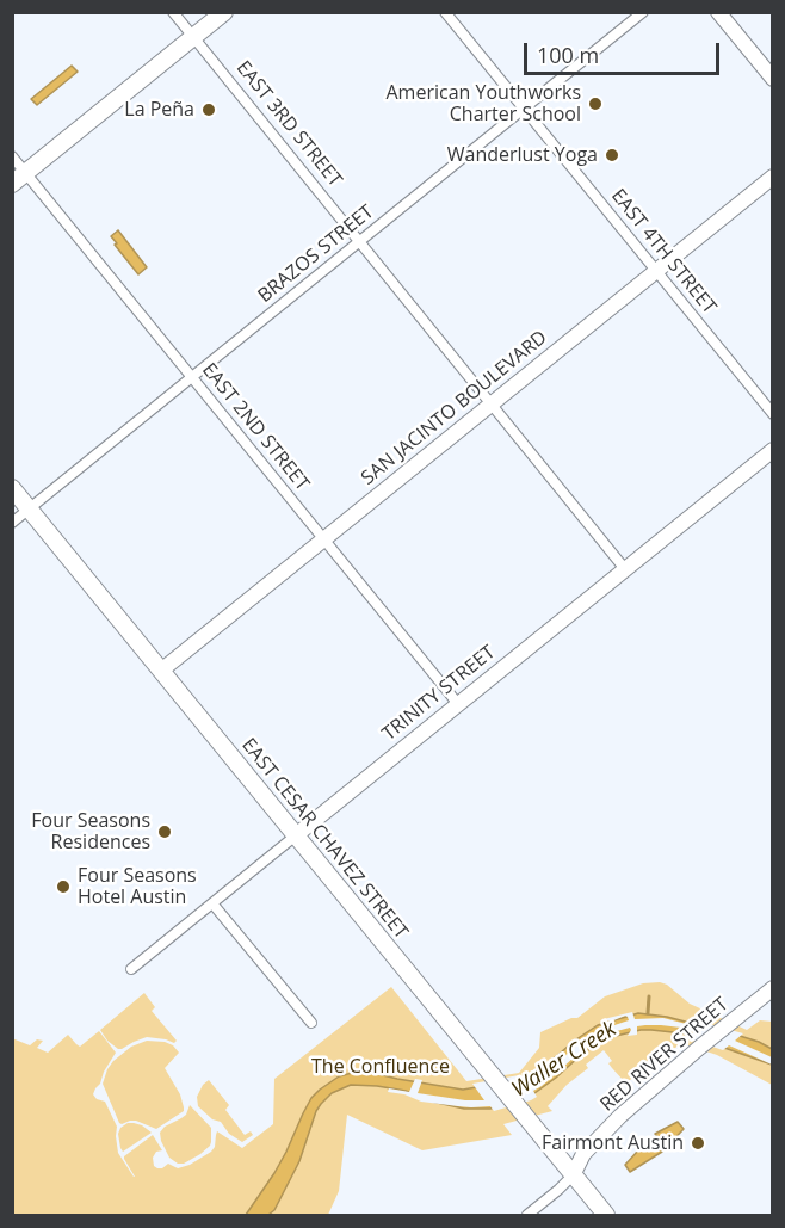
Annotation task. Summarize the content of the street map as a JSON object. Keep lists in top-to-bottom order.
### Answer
{
  "streets": {
    "main road": [
      "SAN JACINTO BOULEVARD",
      "TRINITY STREET",
      "EAST CESAR CHAVEZ STREET",
      "RED RIVER STREET"
    ],
    "street": [
      "EAST 3RD STREET",
      "EAST 4TH STREET",
      "BRAZOS STREET",
      "EAST 2ND STREET"
    ]
  },
  "crossings": [
    ["EAST 3RD STREET", "BRAZOS STREET"],
    ["EAST 3RD STREET", "SAN JACINTO BOULEVARD"],
    ["EAST 3RD STREET", "TRINITY STREET"],
    ["EAST 4TH STREET", "BRAZOS STREET"],
    ["EAST 4TH STREET", "SAN JACINTO BOULEVARD"],
    ["BRAZOS STREET", "EAST 2ND STREET"],
    ["BRAZOS STREET", "EAST CESAR CHAVEZ STREET"],
    ["SAN JACINTO BOULEVARD", "EAST 2ND STREET"],
    ["SAN JACINTO BOULEVARD", "EAST CESAR CHAVEZ STREET"],
    ["EAST 2ND STREET", "TRINITY STREET"],
    ["TRINITY STREET", "EAST CESAR CHAVEZ STREET"],
    ["EAST CESAR CHAVEZ STREET", "RED RIVER STREET"]
  ],
  "water": ["Waller Creek"],
  "parks": ["The Confluence"],
  "places": [
    "American Youthworks Charter School",
    "La Peña",
    "Wanderlust Yoga",
    "Four Seasons Residences",
    "Four Seasons Hotel Austin",
    "Fairmont Austin"
  ],
  "scale_bar": "100 m"
}
